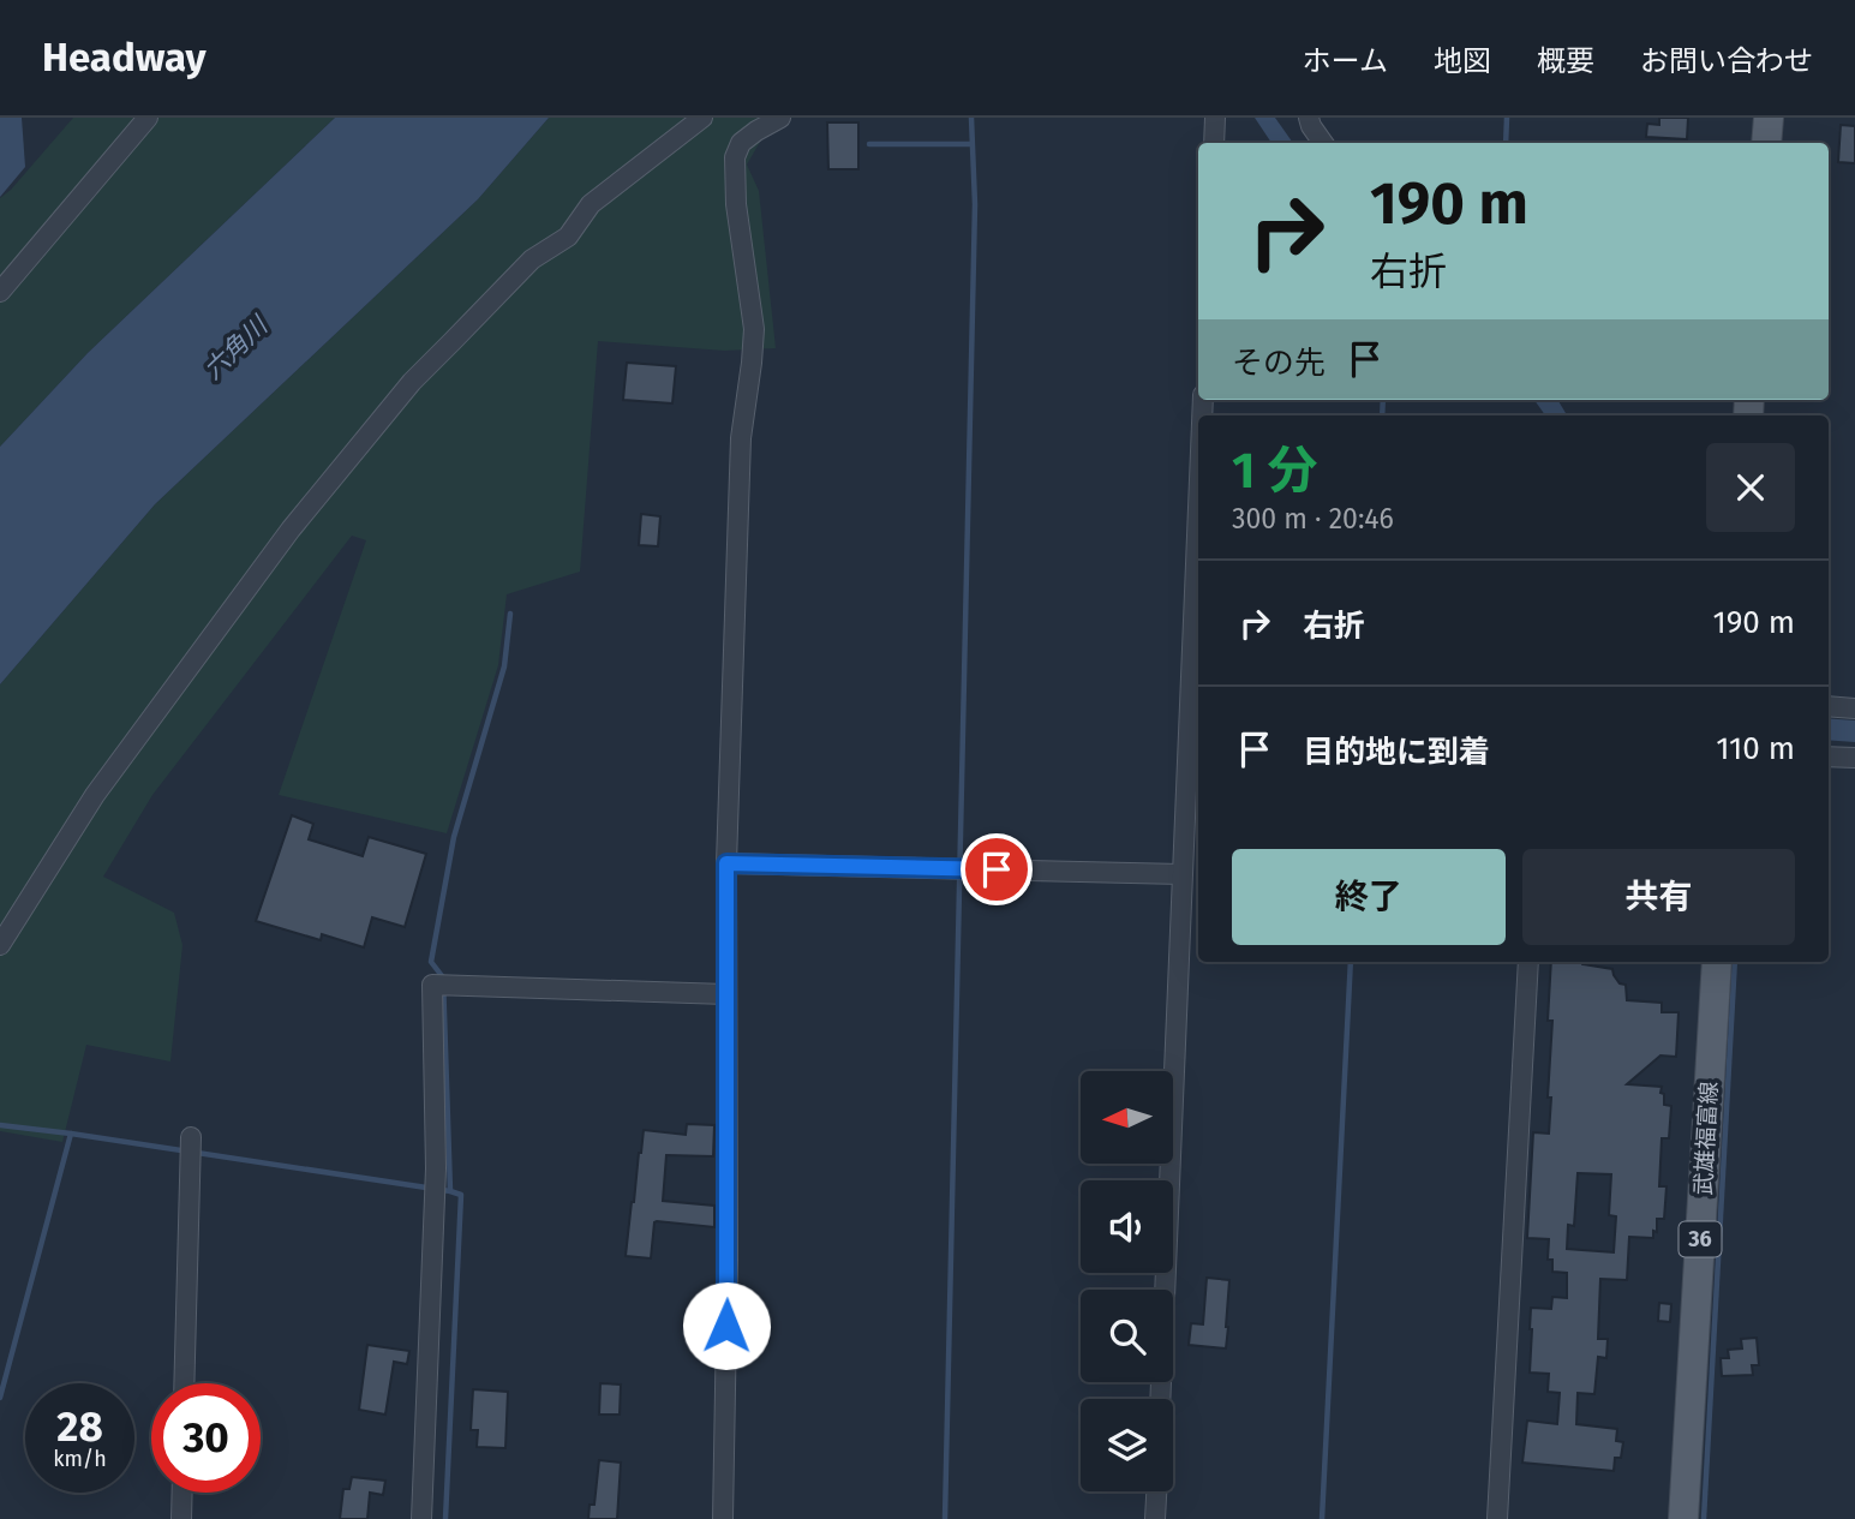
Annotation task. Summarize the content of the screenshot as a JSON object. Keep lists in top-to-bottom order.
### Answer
{
  "streets": {
    "main road": ["武雄福富線", "36"]
  },
  "water": ["六角川"],
  "north": "left",
  "page": {
    "header": "Headway",
    "nav": [
      "ホーム",
      "地図",
      "概要",
      "お問い合わせ"
    ],
    "turn": ["190 m", "右折"],
    "then": "その先",
    "heading": ["1 分", "300 m · 20:46"],
    "list": [
      {
        "name": "右折",
        "value": "190 m"
      },
      {
        "name": "目的地に到着",
        "value": "110 m"
      }
    ],
    "buttons": ["終了", "共有"],
    "speed": "28 km/h",
    "limit": "30"
  }
}
